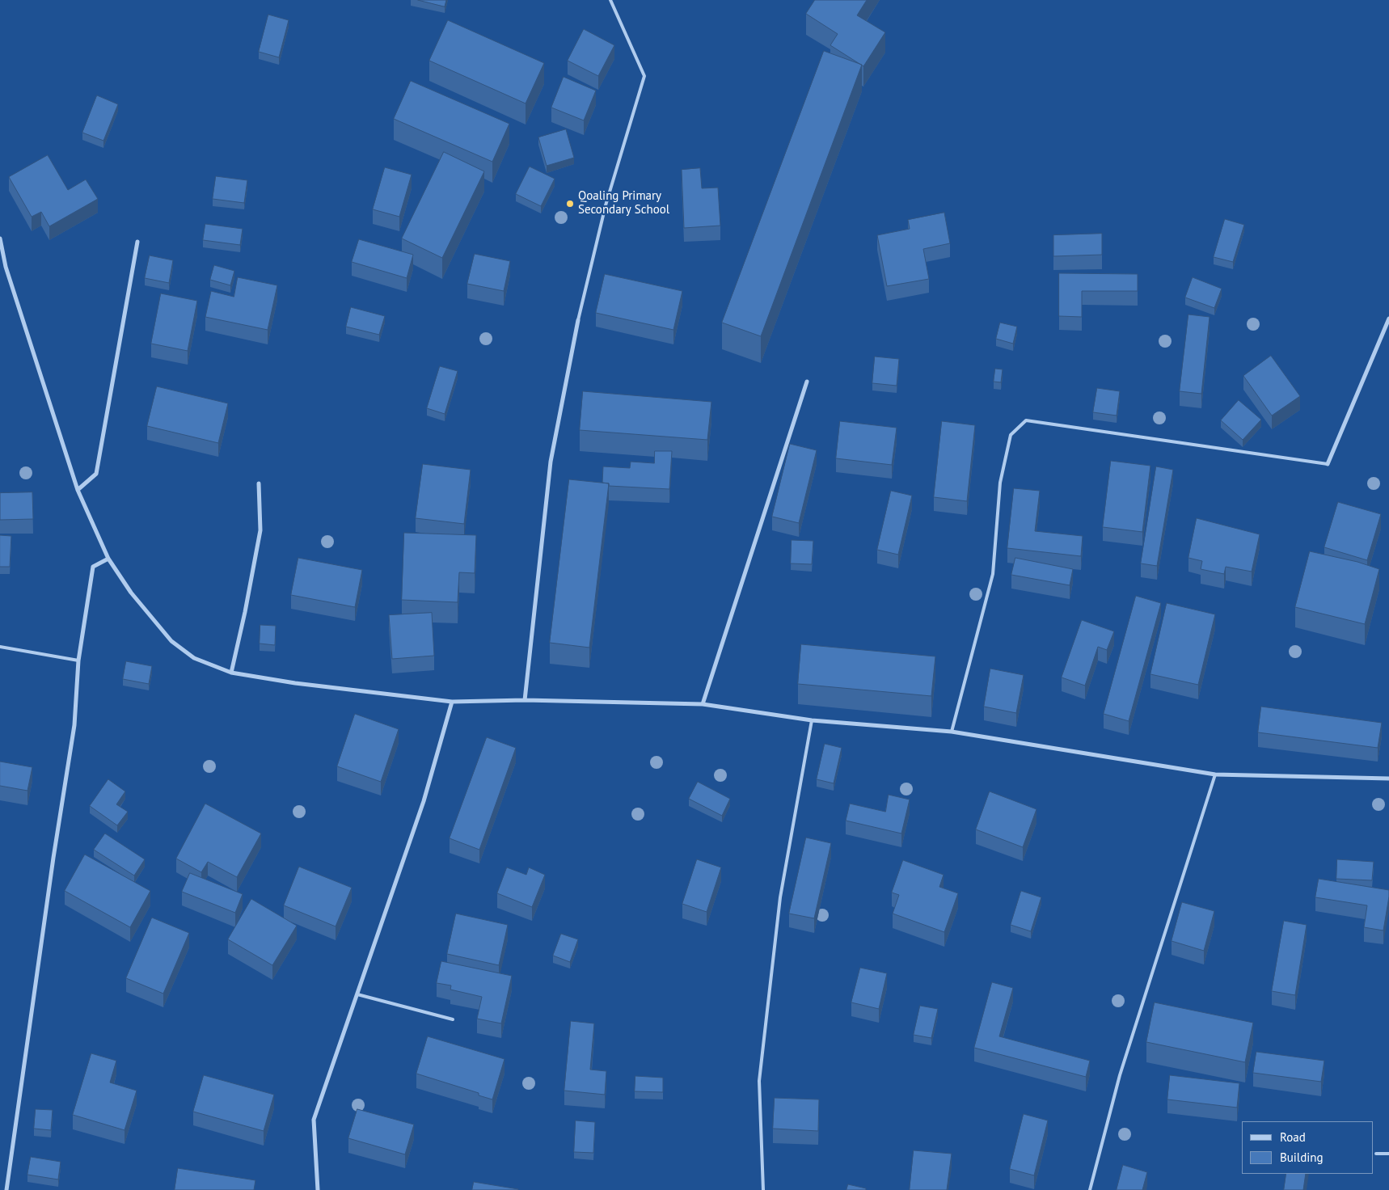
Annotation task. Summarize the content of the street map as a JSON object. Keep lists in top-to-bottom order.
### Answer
{
  "places": ["Qoaling Primary Secondary School"],
  "legend": ["Road", "Building"]
}
